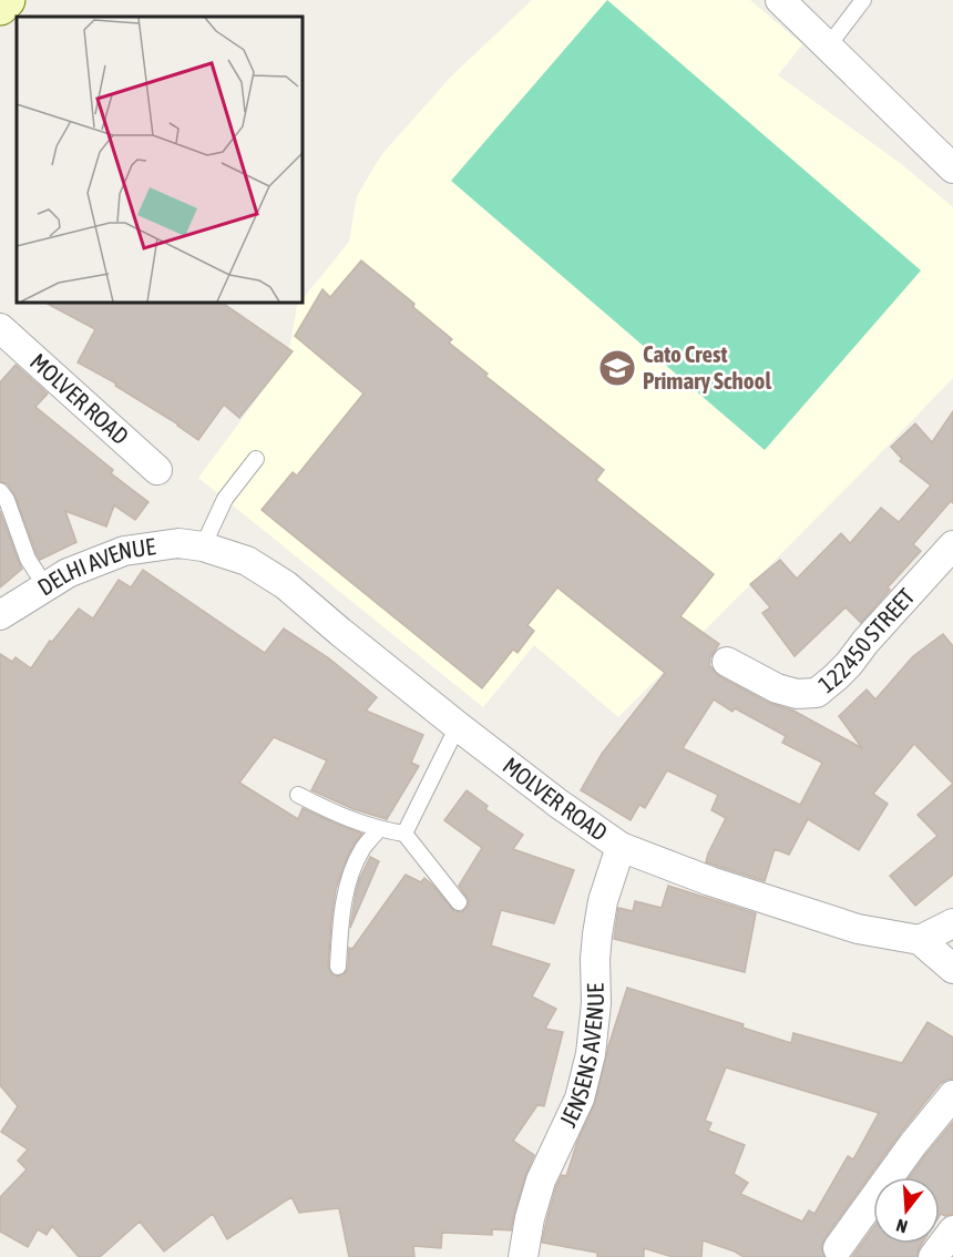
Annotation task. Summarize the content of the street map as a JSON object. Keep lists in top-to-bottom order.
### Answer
{
  "streets": {
    "street": [
      "MOLVER ROAD",
      "DELHI AVENUE",
      "122450 STREET",
      "JENSENS AVENUE"
    ]
  },
  "crossings": [
    ["MOLVER ROAD", "DELHI AVENUE"],
    ["MOLVER ROAD", "JENSENS AVENUE"]
  ],
  "places": {
    "school or university": ["Cato Crest Primary School"]
  },
  "north": "bottom"
}
